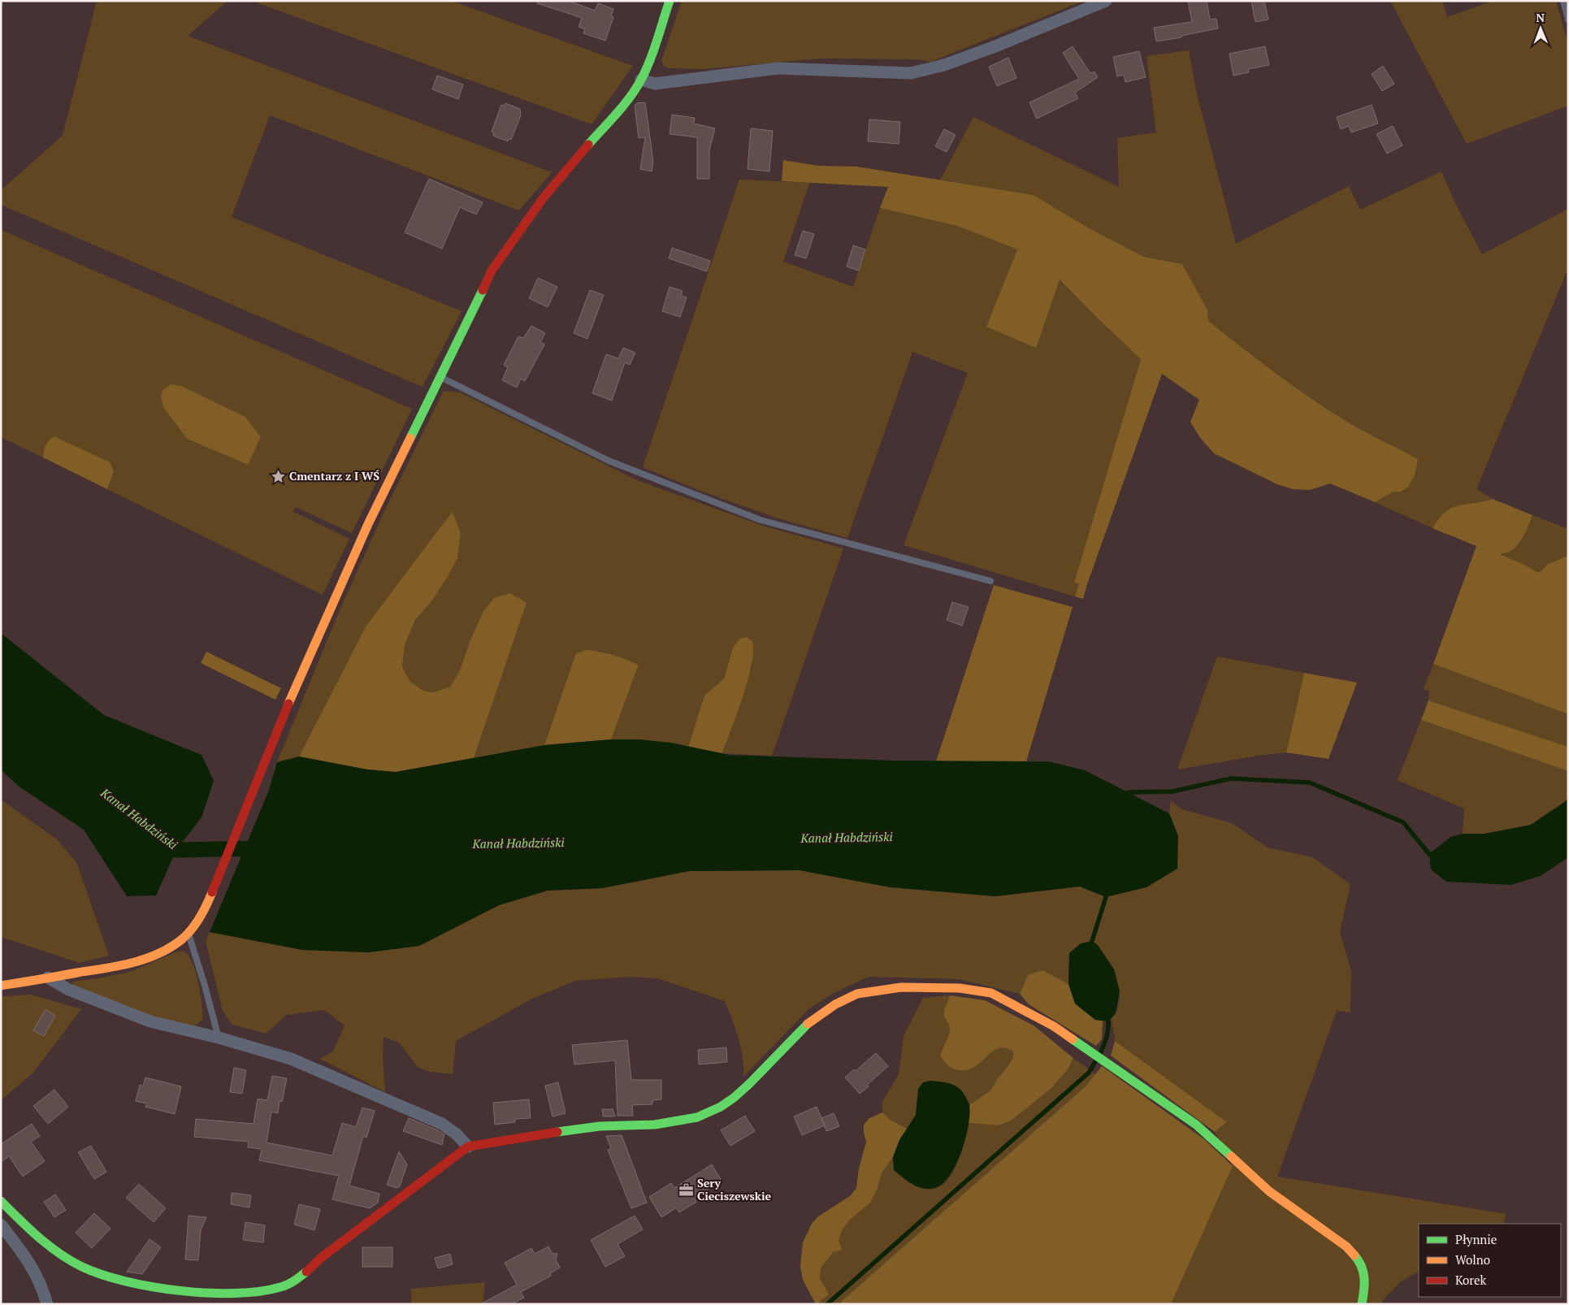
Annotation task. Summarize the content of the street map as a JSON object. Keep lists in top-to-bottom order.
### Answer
{
  "water": ["Kanał Habdziński"],
  "places": {
    "place": ["Cmentarz z I WŚ"],
    "office": ["Sery Cieciszewskie"]
  },
  "legend": ["Płynnie", "Wolno", "Korek"],
  "north": "top"
}
